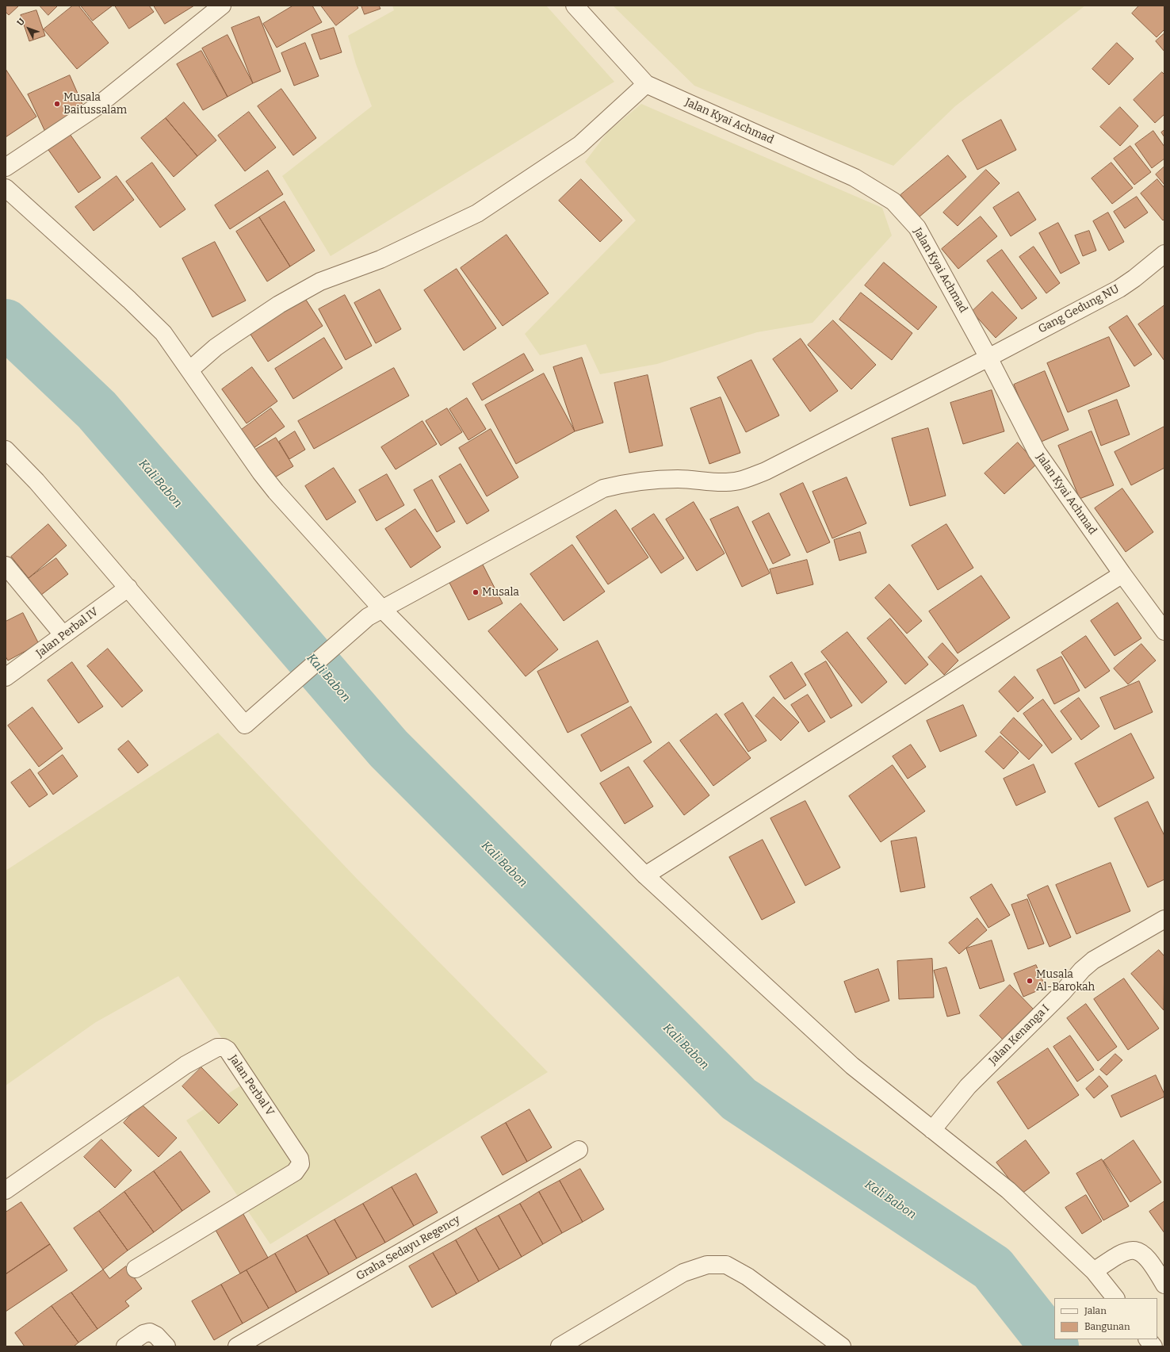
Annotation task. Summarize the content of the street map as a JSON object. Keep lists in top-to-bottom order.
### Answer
{
  "streets": {
    "street": [
      "Jalan Kyai Achmad",
      "Gang Gedung NU",
      "Jalan Perbal IV",
      "Jalan Kenanga I",
      "Jalan Perbal V",
      "Graha Sedayu Regency"
    ]
  },
  "crossings": [
    ["Jalan Kyai Achmad", "Gang Gedung NU"],
    ["Gang Gedung NU", "Jalan Perbal IV"]
  ],
  "water": ["Kali Babon"],
  "places": ["Musala Baitussalam", "Musala", "Musala Al-Barokah"],
  "legend": ["Jalan", "Bangunan"],
  "north": "top left"
}
